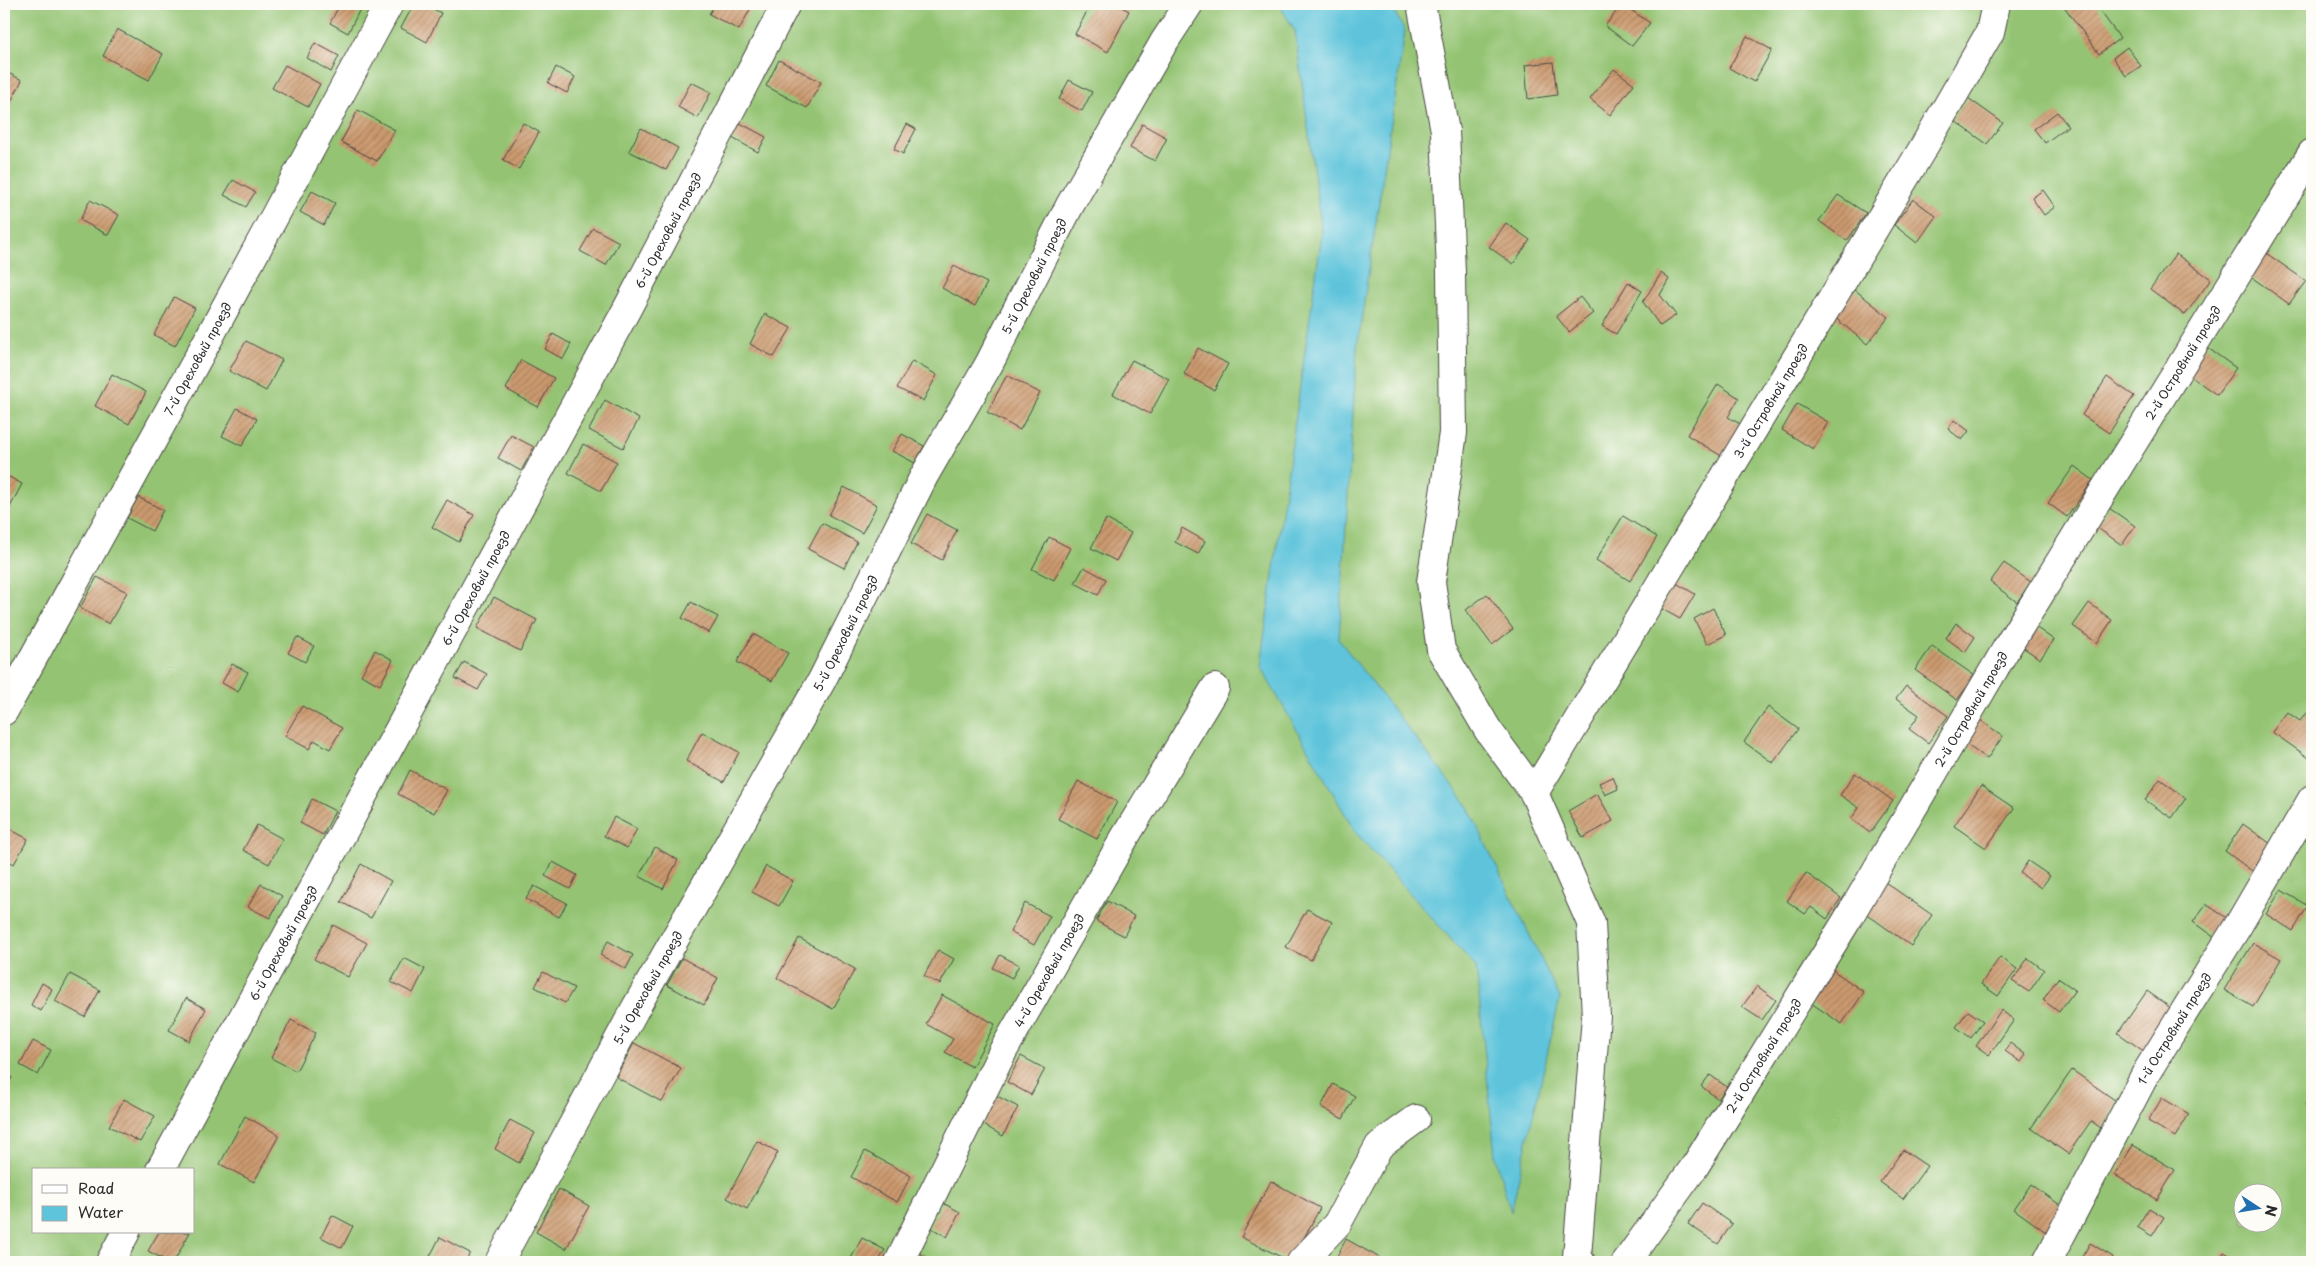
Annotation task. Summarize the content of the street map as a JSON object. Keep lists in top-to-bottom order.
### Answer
{
  "streets": {
    "street": [
      "6-й Ореховый проезд",
      "5-й Ореховый проезд",
      "7-й Ореховый проезд",
      "2-й Островной проезд",
      "3-й Островной проезд",
      "4-й Ореховый проезд",
      "1-й Островной проезд"
    ]
  },
  "legend": ["Road", "Water"],
  "north": "right"
}
